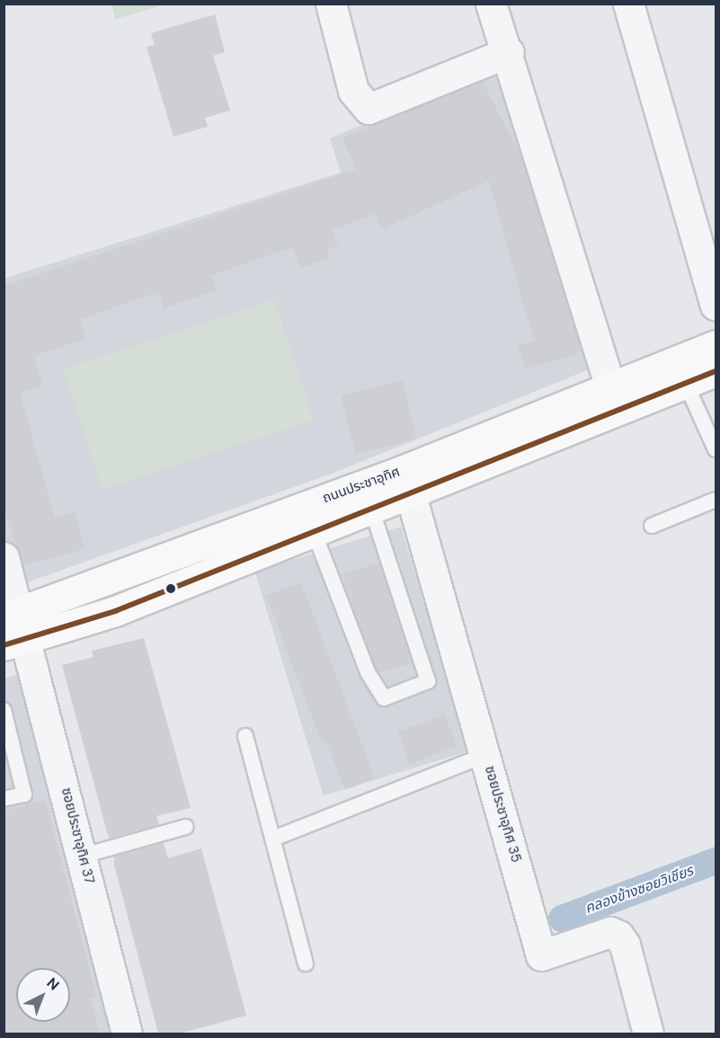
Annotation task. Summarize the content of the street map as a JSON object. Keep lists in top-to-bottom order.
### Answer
{
  "streets": {
    "main road": ["ถนนประชาอุทิศ"],
    "street": ["ซอยประชาอุทิศ 35", "ซอยประชาอุทิศ 37"]
  },
  "crossings": [
    ["ถนนประชาอุทิศ", "ซอยประชาอุทิศ 35"],
    ["ถนนประชาอุทิศ", "ซอยประชาอุทิศ 37"]
  ],
  "water": ["คลองข้างซอยวิเชียร"],
  "north": "top right"
}
